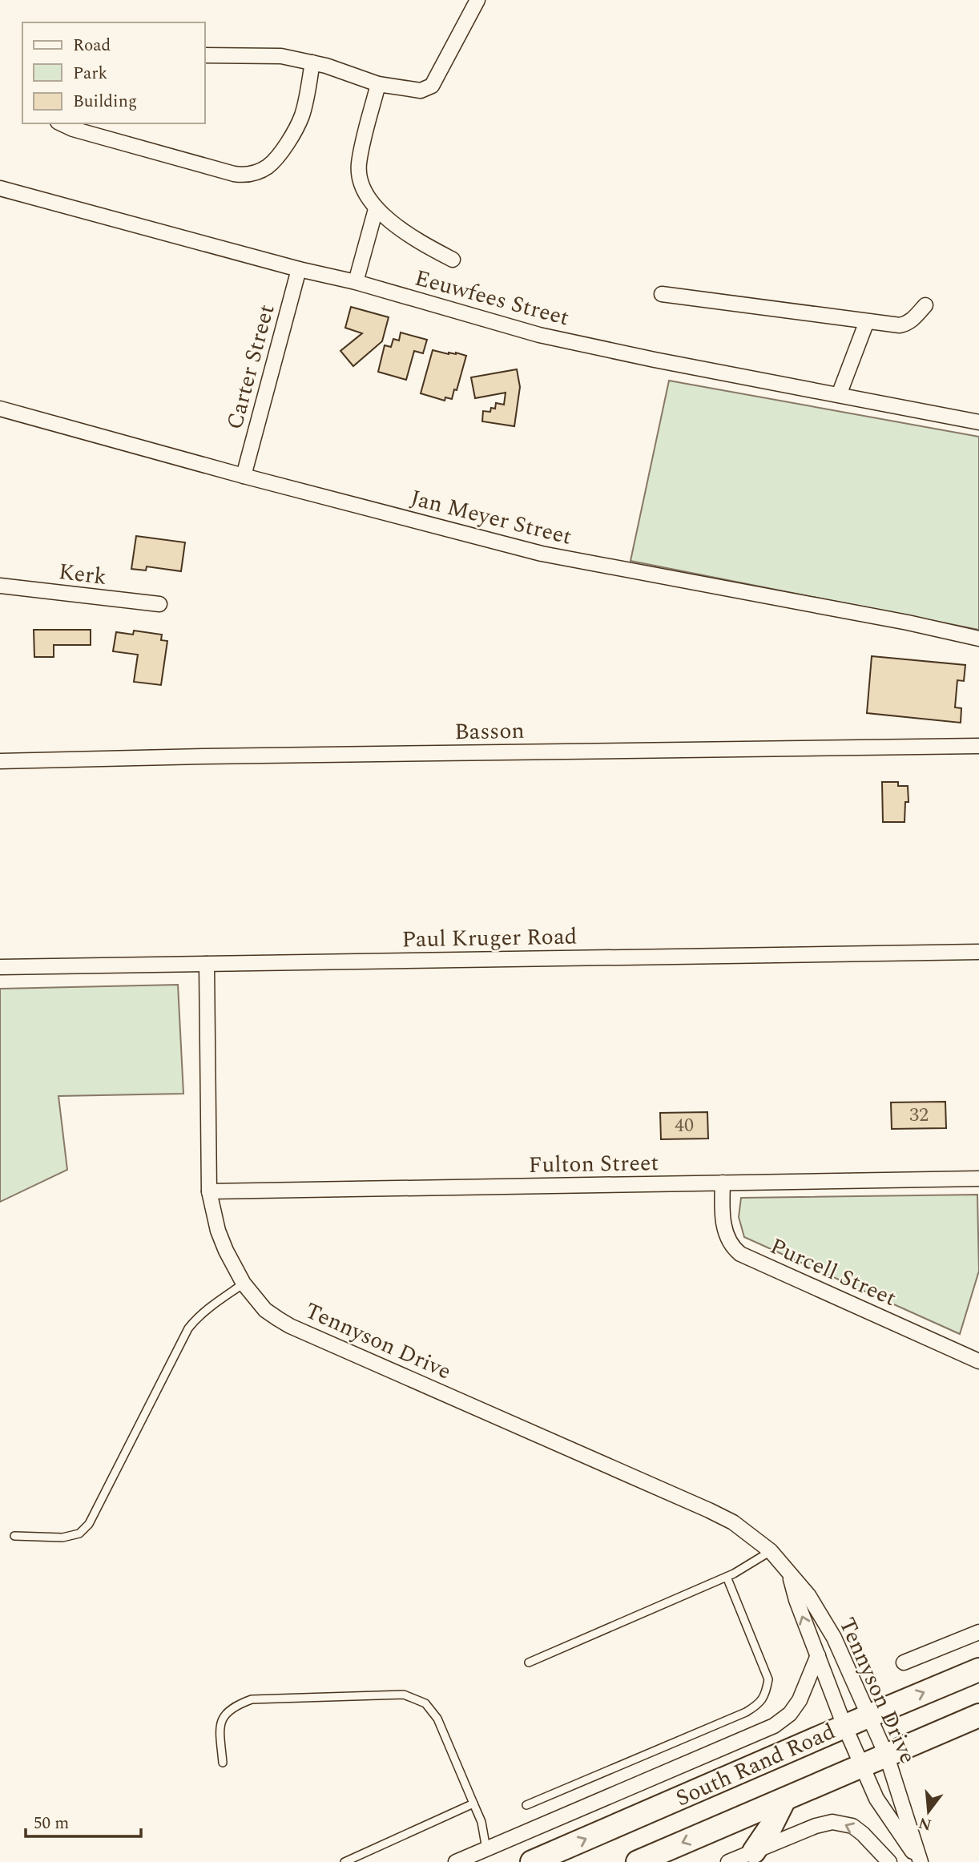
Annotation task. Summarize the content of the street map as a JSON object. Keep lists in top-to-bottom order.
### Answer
{
  "streets": {
    "main road": ["South Rand Road"],
    "street": [
      "Eeuwfees Street",
      "Carter Street",
      "Jan Meyer Street",
      "Kerk",
      "Basson",
      "Paul Kruger Road",
      "Fulton Street",
      "Purcell Street",
      "Tennyson Drive"
    ]
  },
  "crossings": [
    ["Eeuwfees Street", "Carter Street"],
    ["Carter Street", "Jan Meyer Street"],
    ["Paul Kruger Road", "Tennyson Drive"],
    ["Fulton Street", "Purcell Street"],
    ["Fulton Street", "Tennyson Drive"],
    ["Tennyson Drive", "South Rand Road"]
  ],
  "house_numbers": ["32", "40"],
  "legend": ["Road", "Park", "Building"],
  "scale_bar": "50 m",
  "north": "bottom"
}
